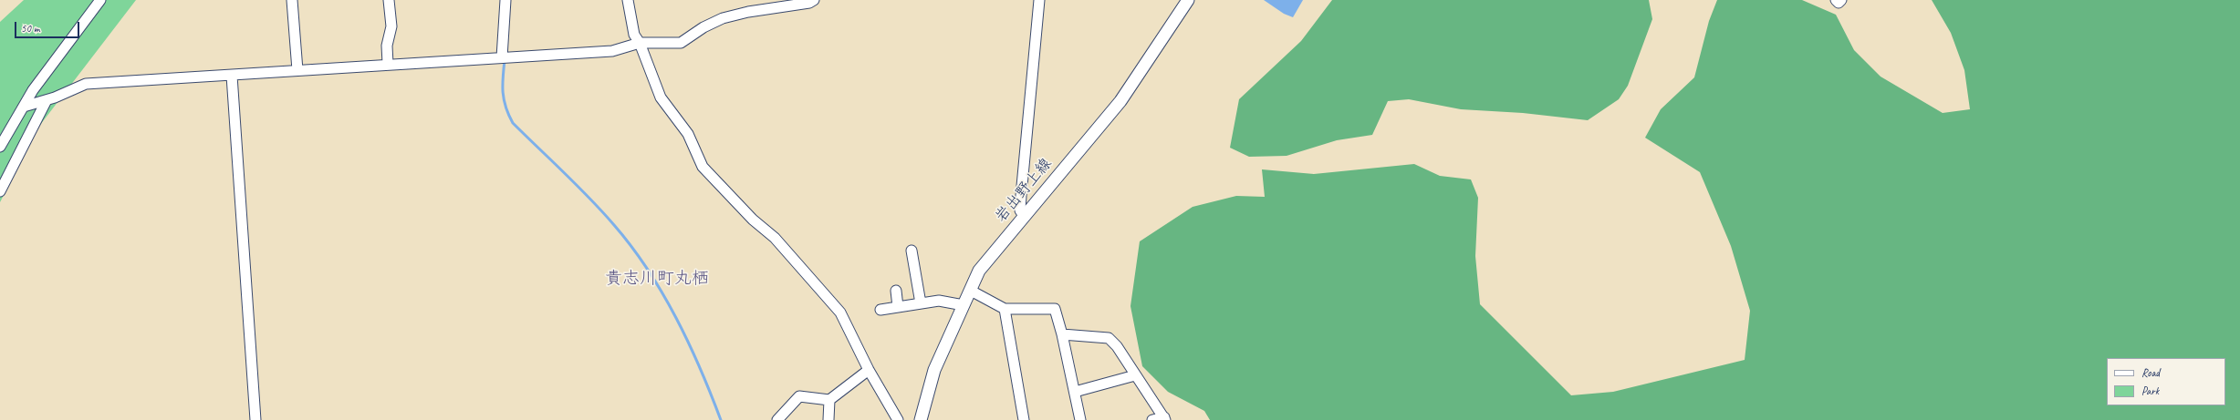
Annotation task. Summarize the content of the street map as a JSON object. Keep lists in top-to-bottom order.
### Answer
{
  "streets": {
    "main road": ["岩出野上線"]
  },
  "districts": ["貴志川町丸栖"],
  "legend": ["Road", "Park"],
  "scale_bar": "50 m"
}
